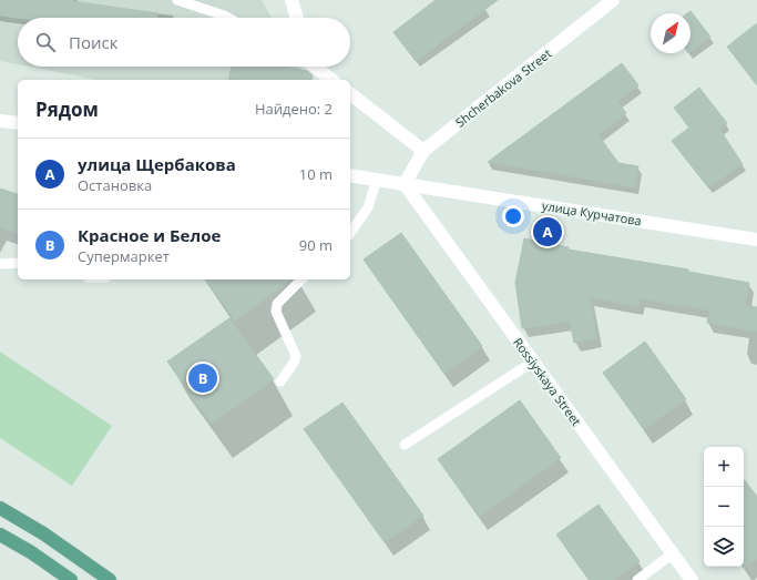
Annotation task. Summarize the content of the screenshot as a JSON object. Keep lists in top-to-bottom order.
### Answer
{
  "streets": {
    "street": ["Shcherbakova Street", "улица Курчатова", "Rossiyskaya Street"]
  },
  "crossings": [
    ["Shcherbakova Street", "улица Курчатова"],
    ["Shcherbakova Street", "Rossiyskaya Street"],
    ["улица Курчатова", "Rossiyskaya Street"]
  ],
  "north": "top right",
  "page": {
    "search": "Поиск",
    "heading": ["Рядом", "Найдено: 2"],
    "list": [
      {
        "mark": "A",
        "name": "улица Щербакова",
        "note": "Остановка",
        "value": "10 m"
      },
      {
        "mark": "B",
        "name": "Красное и Белое",
        "note": "Супермаркет",
        "value": "90 m"
      }
    ],
    "pins": ["A", "B"],
    "map_buttons": ["+", "−"]
  }
}
